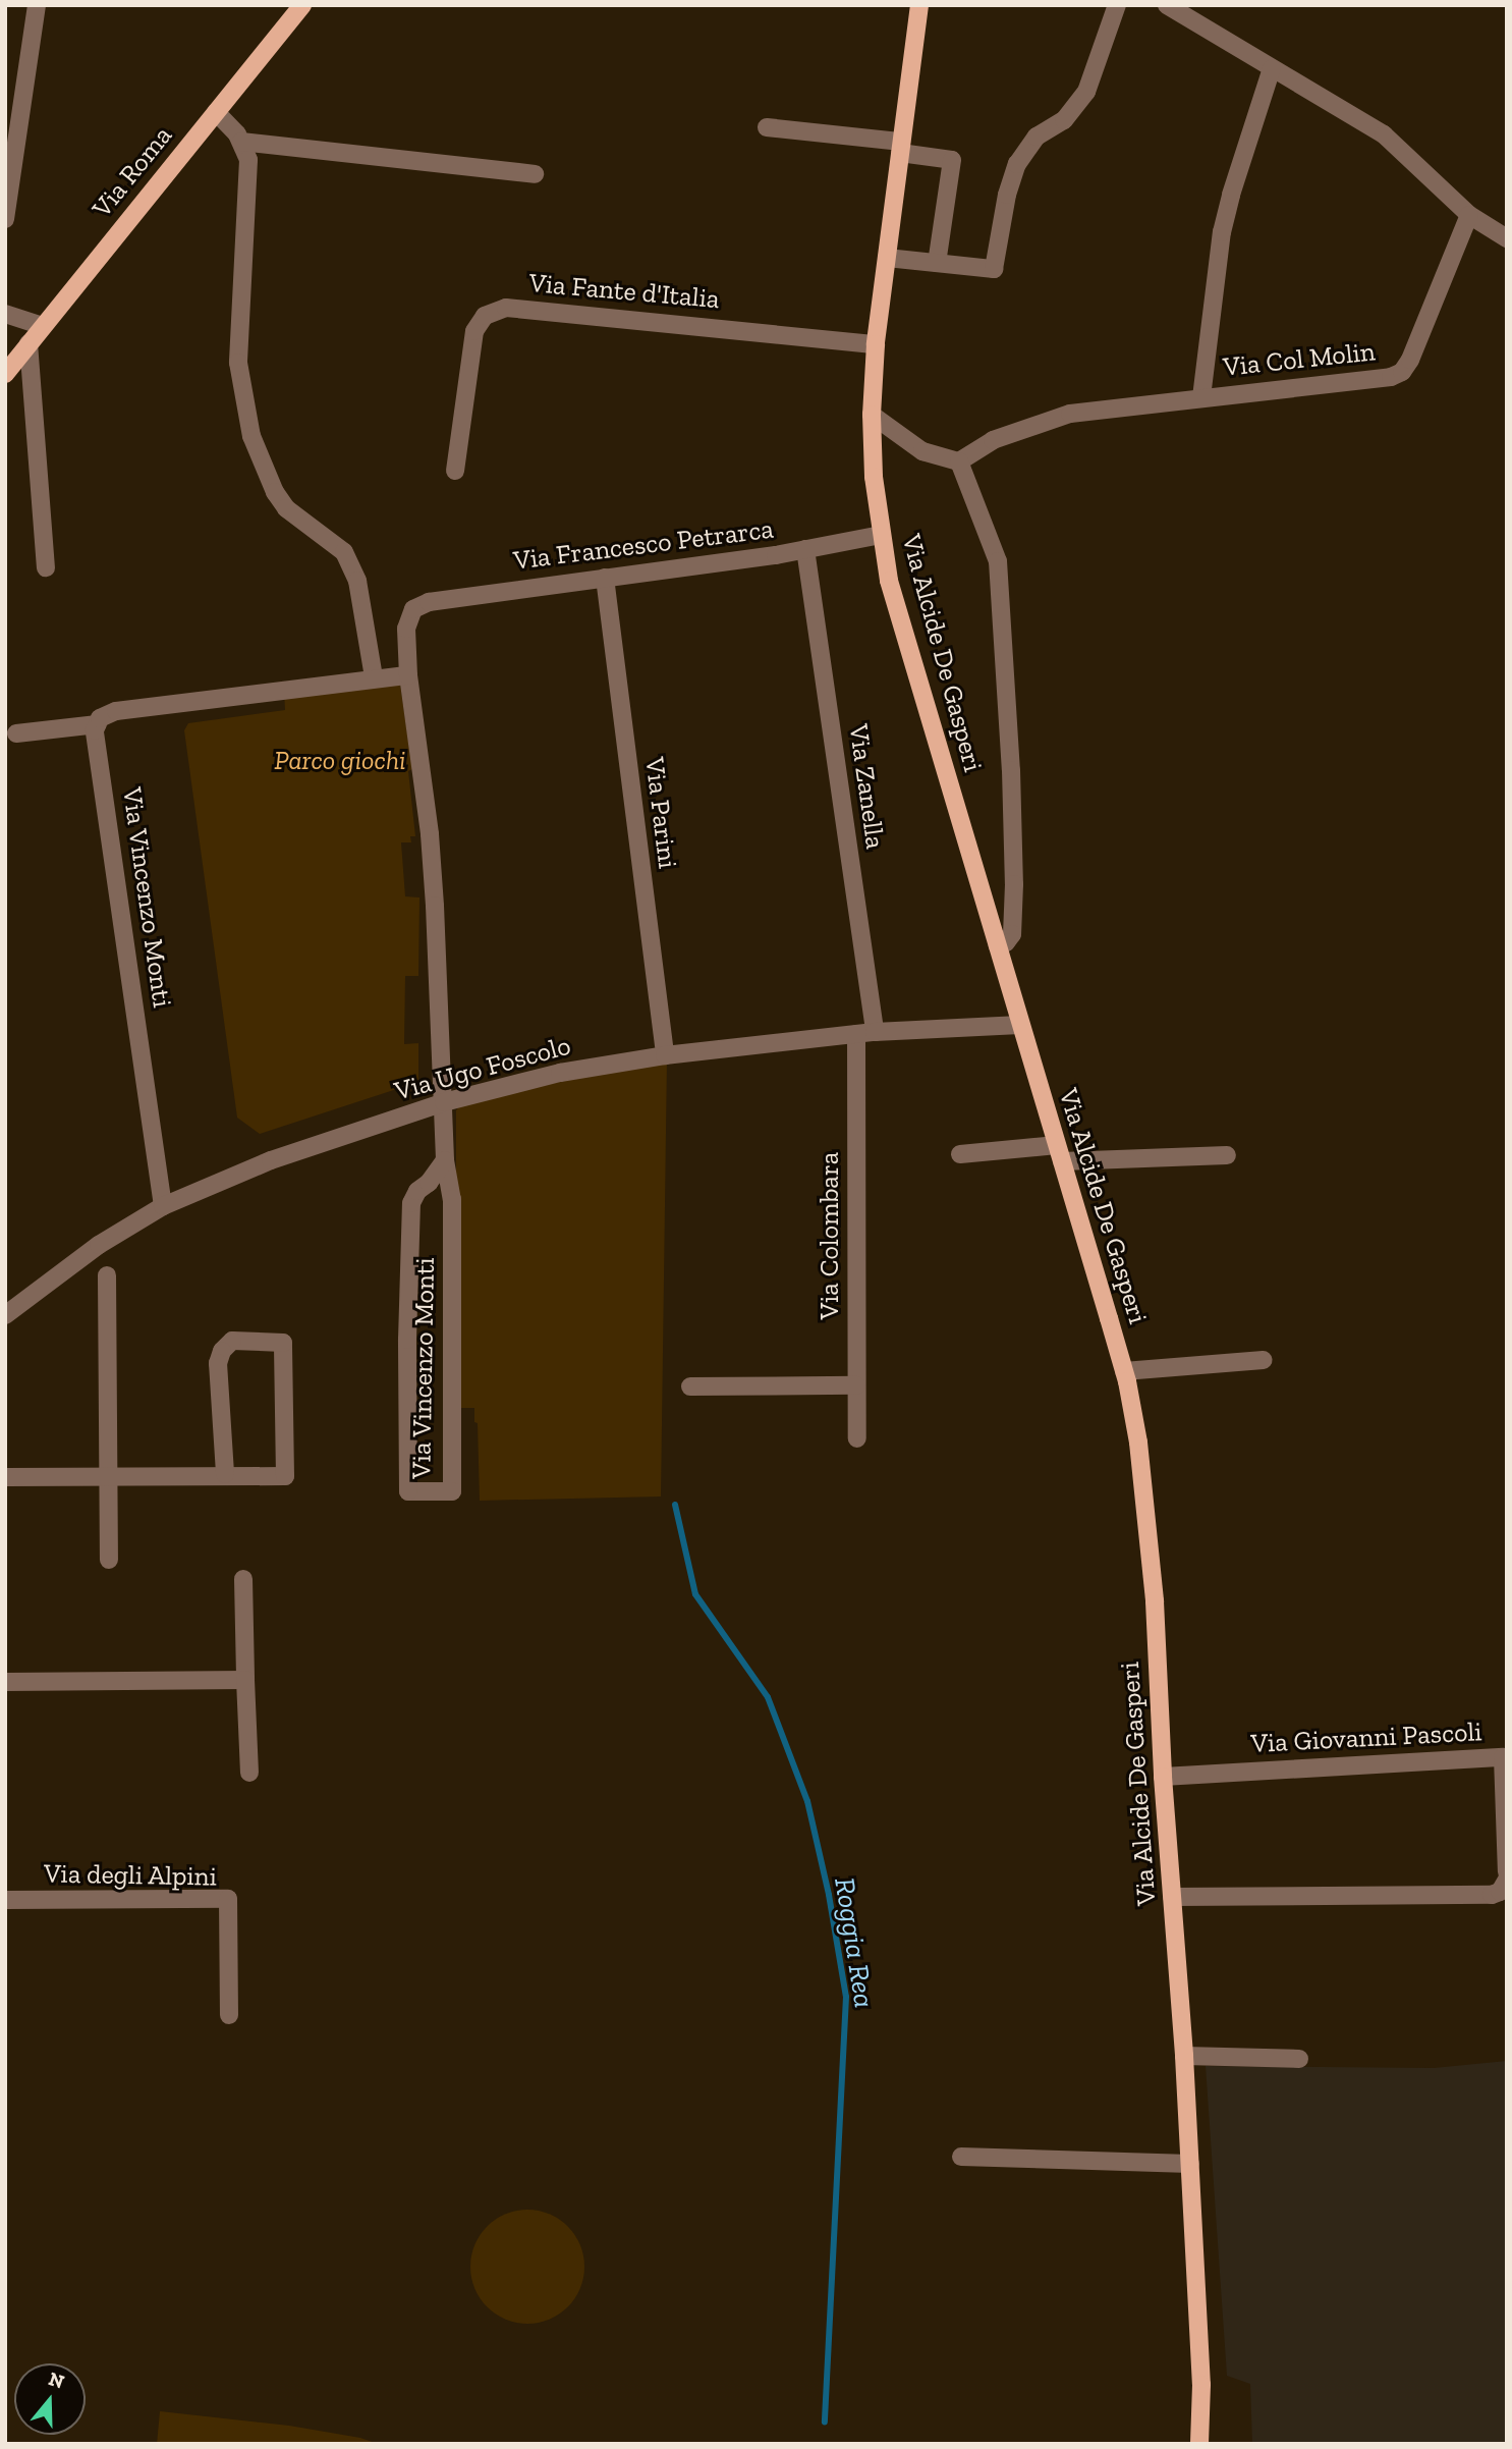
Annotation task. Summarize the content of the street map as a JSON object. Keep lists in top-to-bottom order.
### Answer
{
  "streets": {
    "main road": ["Via Roma", "Via Alcide De Gasperi"],
    "street": [
      "Via Fante d'Italia",
      "Via Col Molin",
      "Via Francesco Petrarca",
      "Via Zanella",
      "Via Parini",
      "Via Vincenzo Monti",
      "Via Ugo Foscolo",
      "Via Colombara",
      "Via Giovanni Pascoli",
      "Via degli Alpini"
    ]
  },
  "crossings": [
    ["Via Fante d'Italia", "Via Alcide De Gasperi"],
    ["Via Francesco Petrarca", "Via Alcide De Gasperi"],
    ["Via Francesco Petrarca", "Via Zanella"],
    ["Via Francesco Petrarca", "Via Parini"],
    ["Via Francesco Petrarca", "Via Vincenzo Monti"],
    ["Via Alcide De Gasperi", "Via Ugo Foscolo"],
    ["Via Alcide De Gasperi", "Via Giovanni Pascoli"],
    ["Via Zanella", "Via Ugo Foscolo"],
    ["Via Zanella", "Via Colombara"],
    ["Via Parini", "Via Ugo Foscolo"],
    ["Via Vincenzo Monti", "Via Ugo Foscolo"],
    ["Via Ugo Foscolo", "Via Colombara"]
  ],
  "water": ["Roggia Rea"],
  "parks": ["Parco giochi"],
  "north": "top"
}
